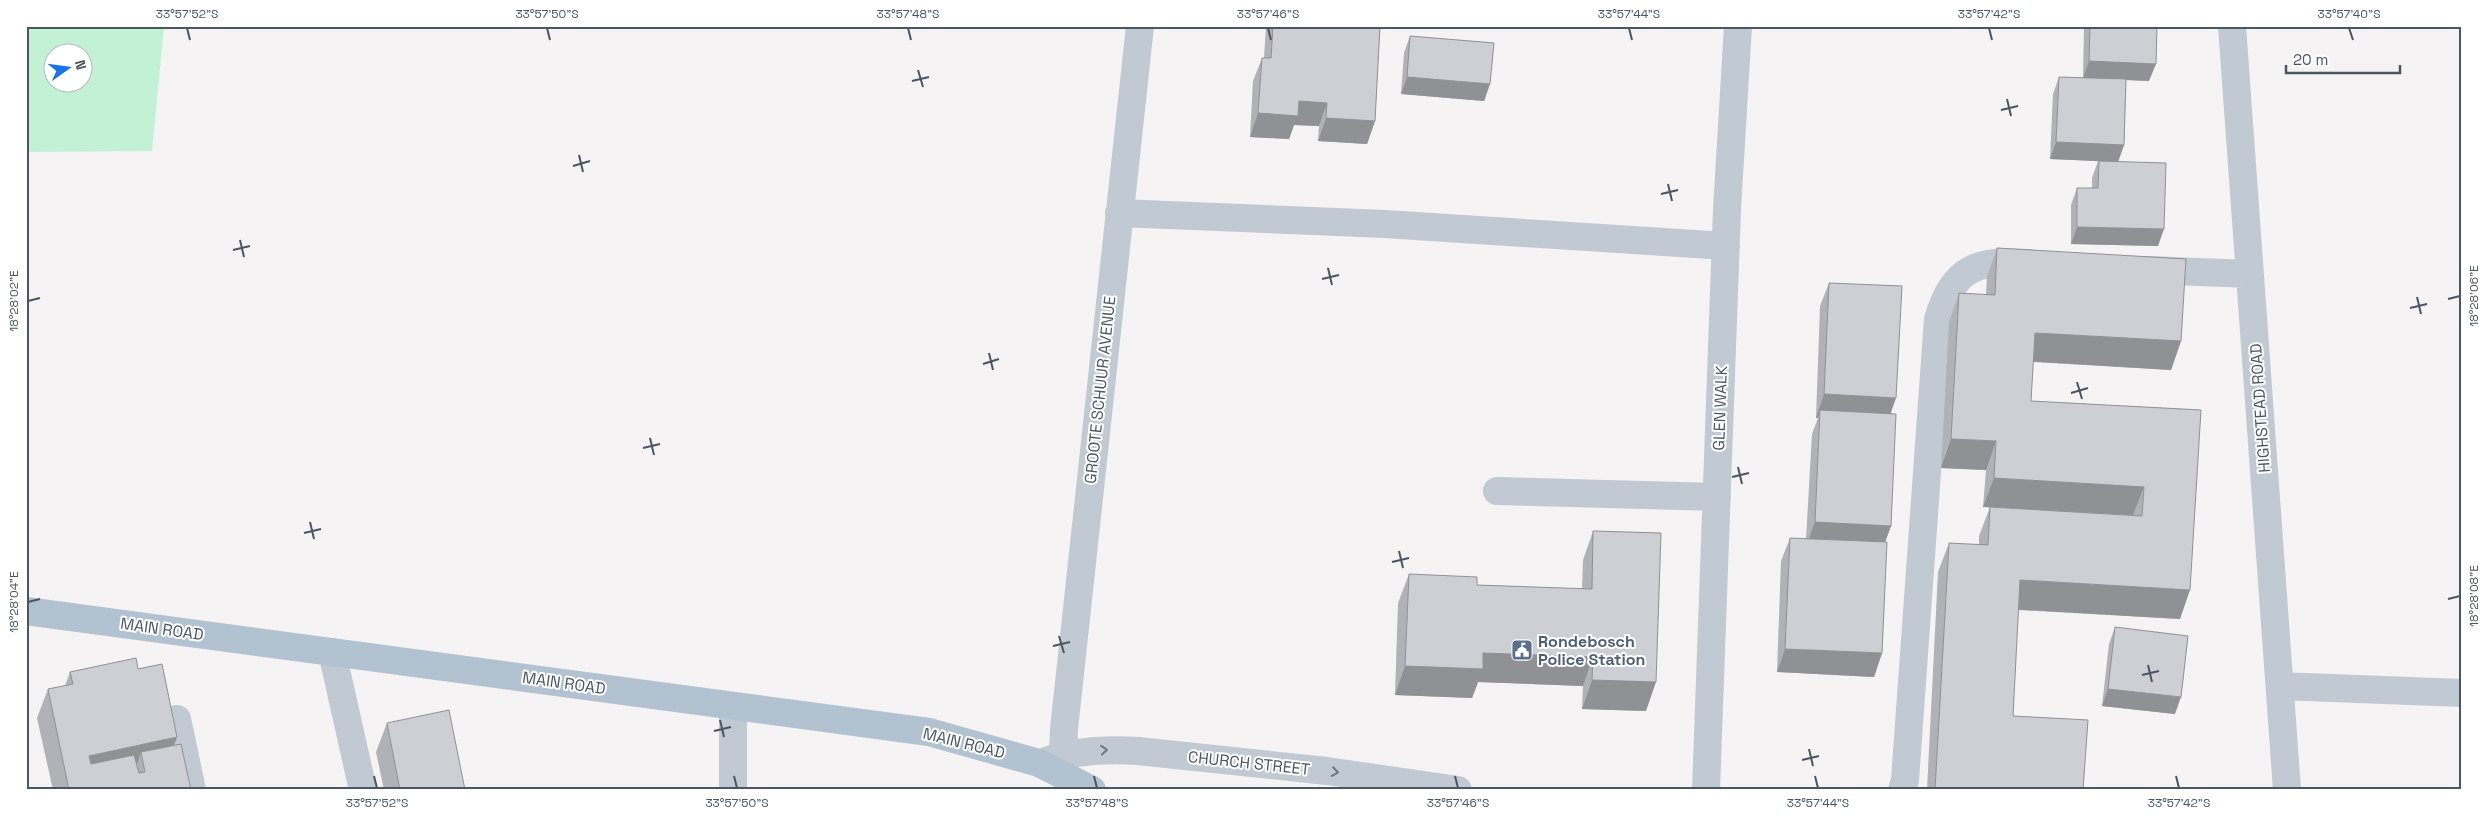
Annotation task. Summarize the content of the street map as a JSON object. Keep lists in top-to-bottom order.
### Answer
{
  "streets": {
    "main road": ["MAIN ROAD"],
    "street": [
      "GROOTE SCHUUR AVENUE",
      "GLEN WALK",
      "HIGHSTEAD ROAD",
      "CHURCH STREET"
    ]
  },
  "crossings": [
    ["GROOTE SCHUUR AVENUE", "MAIN ROAD"],
    ["GROOTE SCHUUR AVENUE", "CHURCH STREET"],
    ["MAIN ROAD", "CHURCH STREET"]
  ],
  "one_way": ["CHURCH STREET"],
  "places": {
    "public building": ["Rondebosch Police Station"]
  },
  "scale_bar": "20 m",
  "north": "right",
  "coordinates": [
    "33°57'52\"S",
    "33°57'50\"S",
    "33°57'48\"S",
    "33°57'46\"S",
    "33°57'44\"S",
    "33°57'42\"S",
    "33°57'40\"S",
    "18°28'06\"E",
    "18°28'02\"E",
    "18°28'08\"E",
    "18°28'04\"E"
  ]
}
